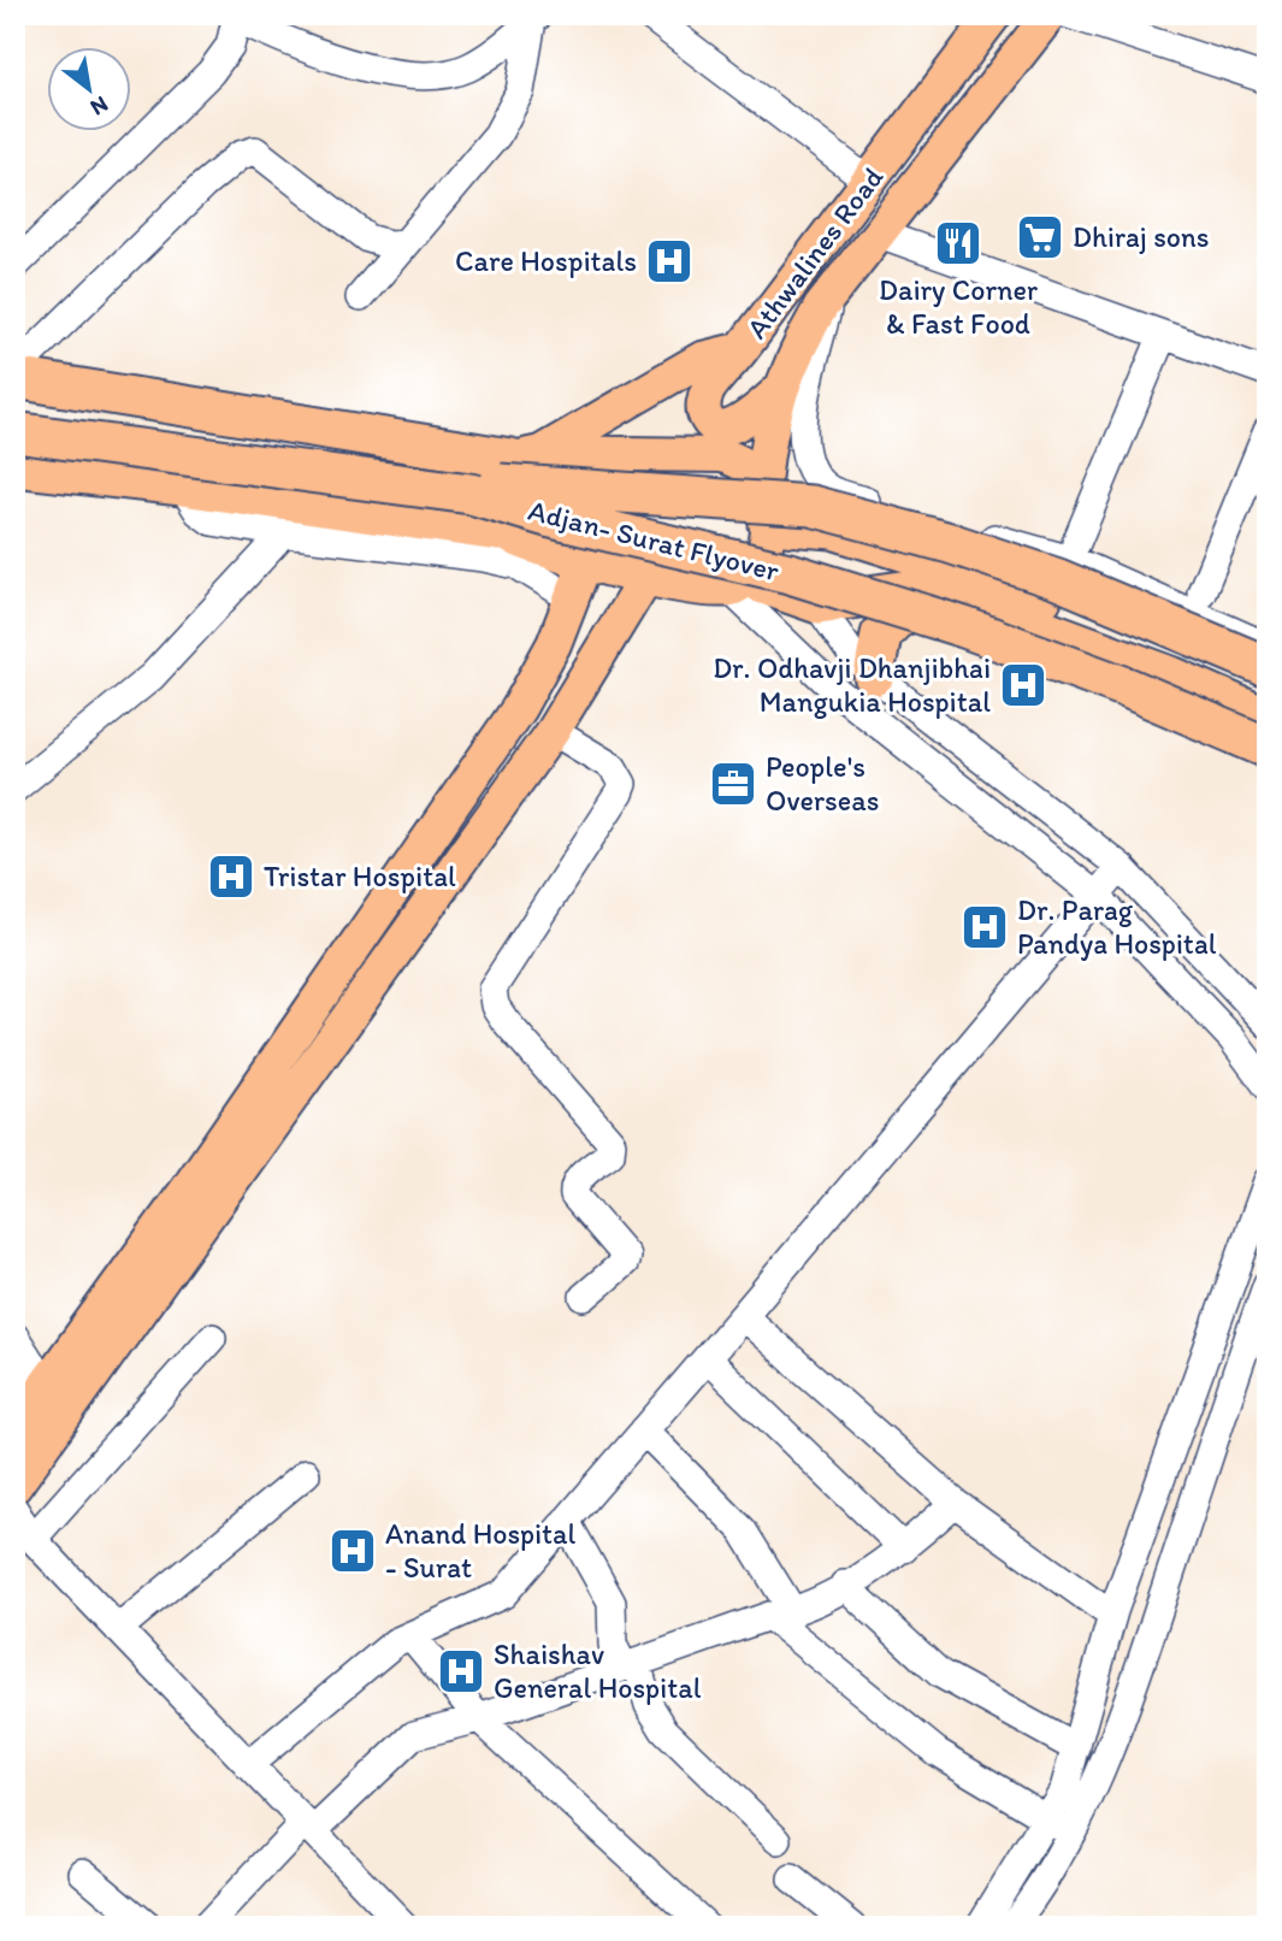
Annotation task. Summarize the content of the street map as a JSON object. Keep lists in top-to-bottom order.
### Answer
{
  "streets": {
    "highway": ["Adjan- Surat Flyover"],
    "main road": ["Athwalines Road"]
  },
  "places": {
    "supermarket": ["Dhiraj sons"],
    "restaurant": ["Dairy Corner & Fast Food"],
    "hospital": [
      "Care Hospitals",
      "Dr. Odhavji Dhanjibhai Mangukia Hospital",
      "Tristar Hospital",
      "Dr. Parag Pandya Hospital",
      "Anand Hospital - Surat",
      "Shaishav General Hospital"
    ],
    "office": ["People's Overseas"]
  },
  "north": "bottom right"
}
